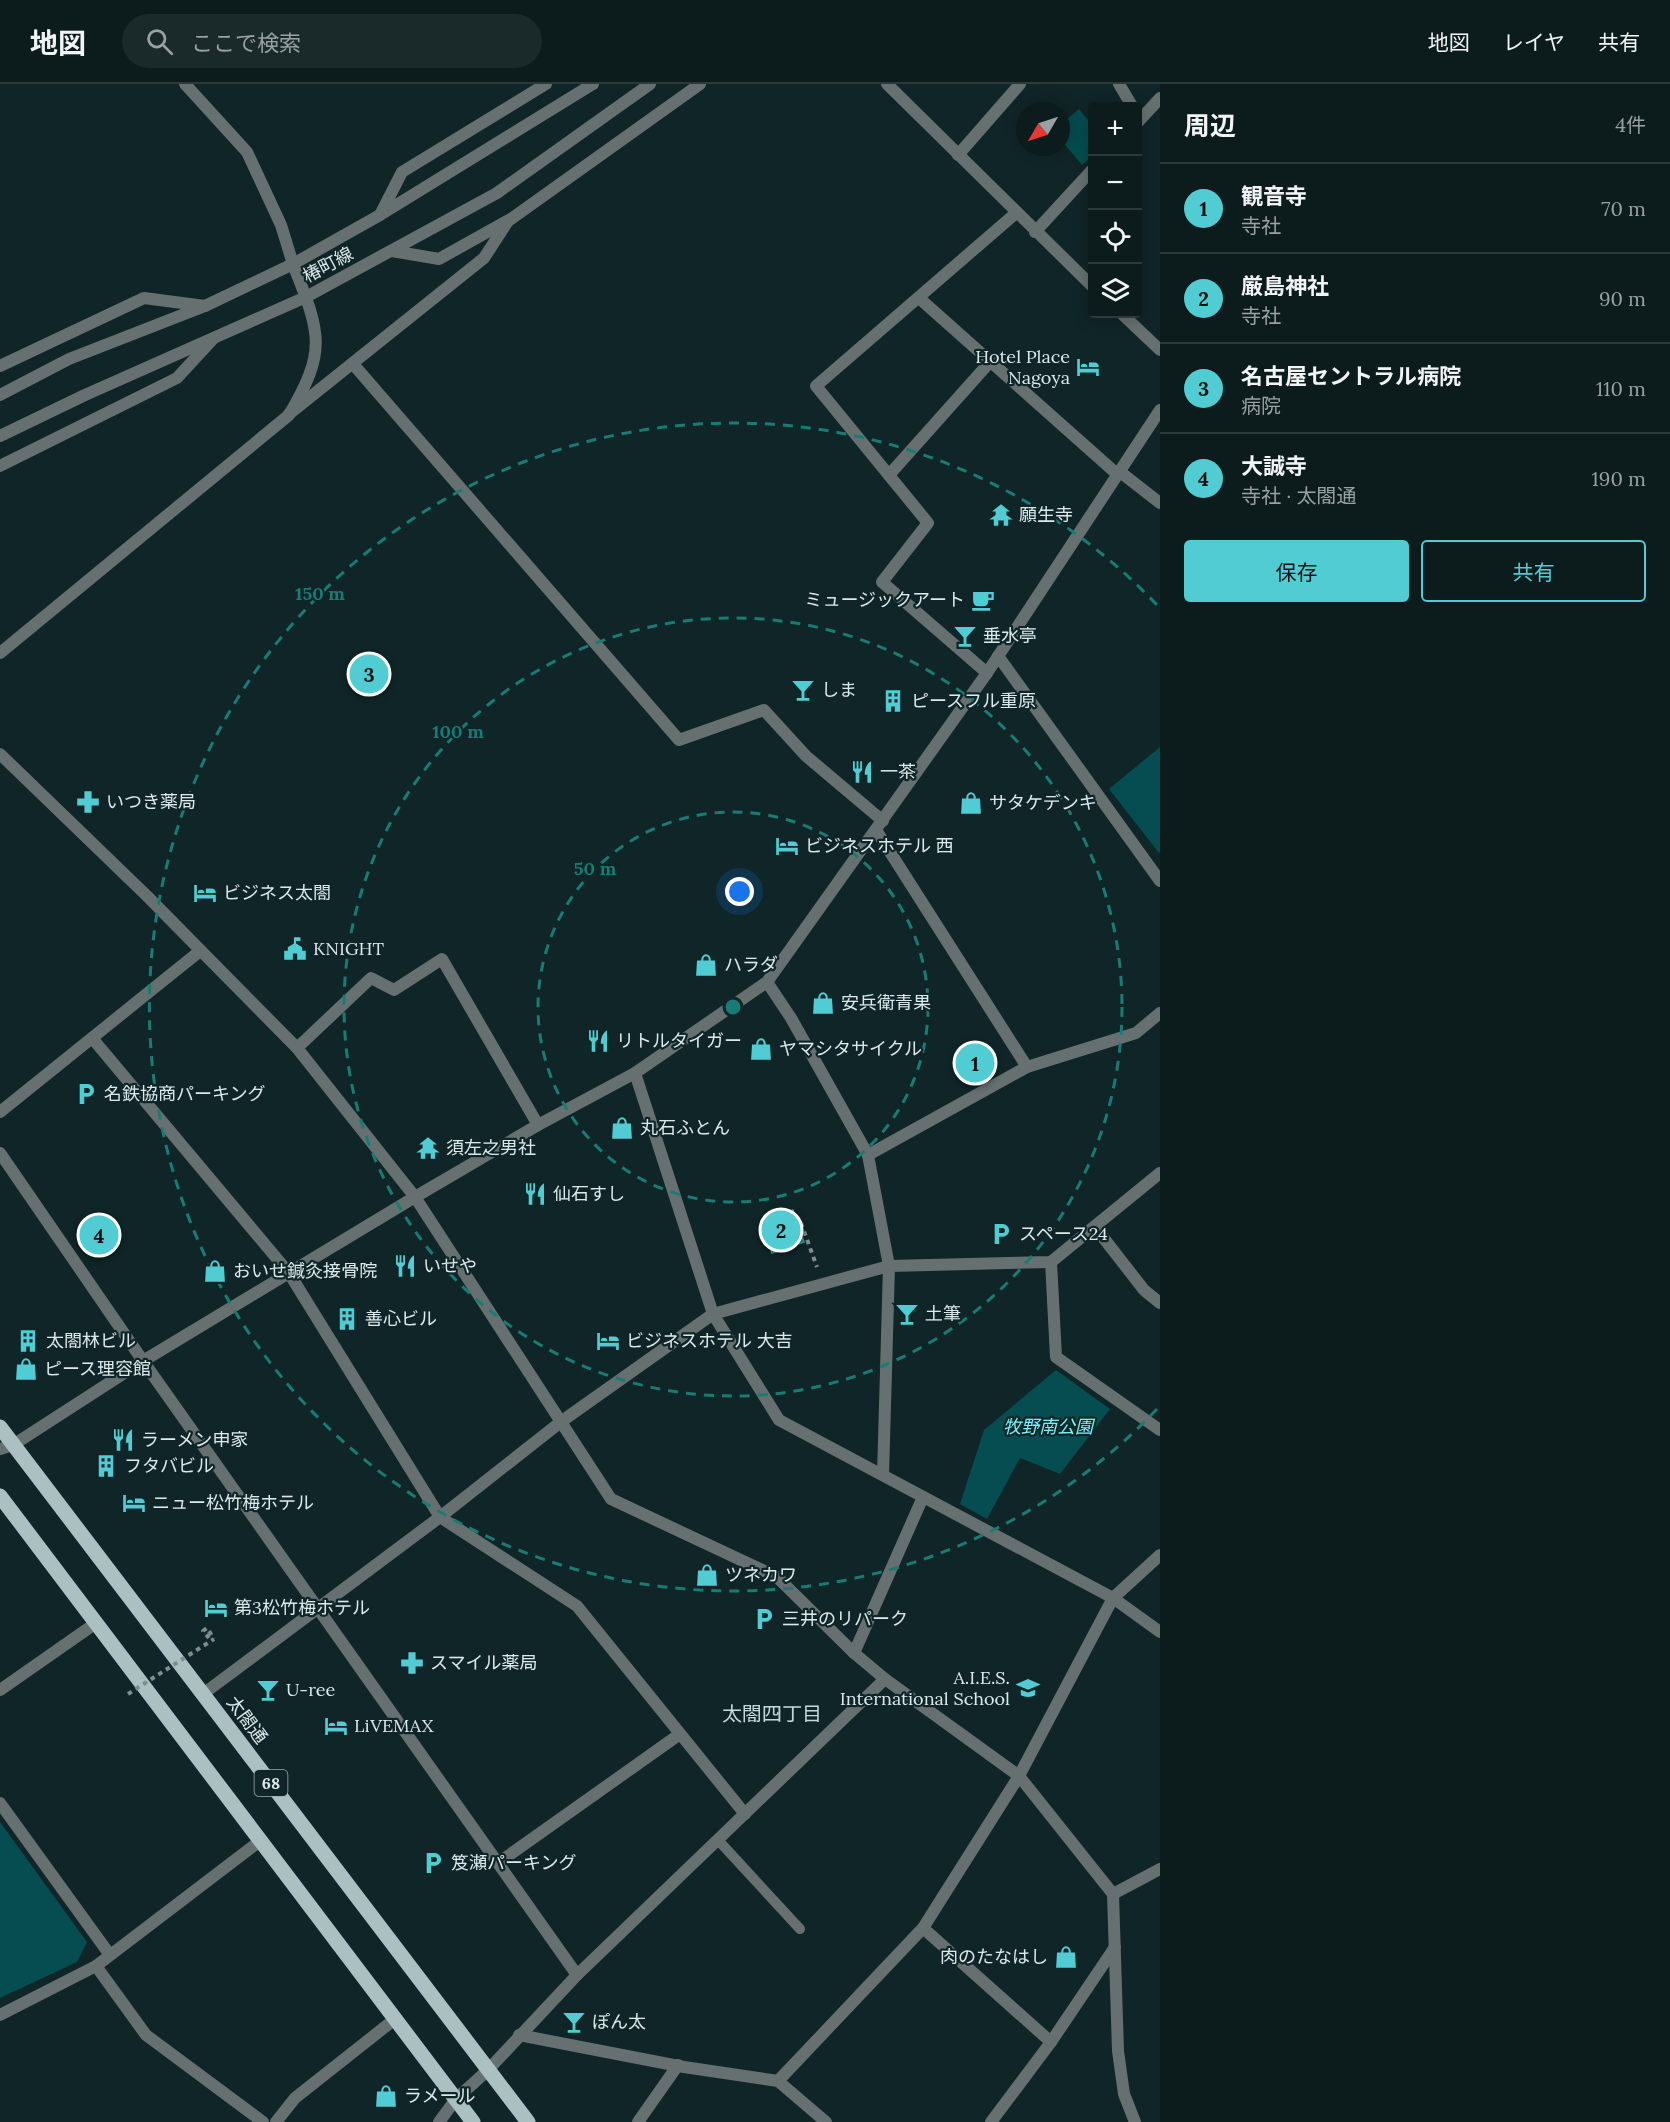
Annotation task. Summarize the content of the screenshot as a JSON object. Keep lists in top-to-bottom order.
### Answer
{
  "streets": {
    "main road": ["太閤通", "68"],
    "street": ["椿町線"]
  },
  "districts": ["太閤四丁目"],
  "parks": ["牧野南公園"],
  "places": {
    "hotel": [
      "Hotel Place Nagoya",
      "ビジネスホテル 西",
      "ビジネス太閤",
      "ビジネスホテル 大吉",
      "ニュー松竹梅ホテル",
      "第3松竹梅ホテル",
      "LiVEMAX"
    ],
    "temple": ["願生寺", "須左之男社"],
    "cafe": ["ミュージックアート"],
    "bar": [
      "垂水亭",
      "しま",
      "土筆",
      "U-ree",
      "ぽん太"
    ],
    "building": [
      "ピースフル重原",
      "善心ビル",
      "太閤林ビル",
      "フタバビル"
    ],
    "restaurant": [
      "一茶",
      "リトルタイガー",
      "仙石すし",
      "いせや",
      "ラーメン申家"
    ],
    "pharmacy": ["いつき薬局", "スマイル薬局"],
    "shop": [
      "サタケデンキ",
      "ハラダ",
      "安兵衛青果",
      "ヤマシタサイクル",
      "丸石ふとん",
      "おいせ鍼灸接骨院",
      "ピース理容館",
      "ツネカワ",
      "肉のたなはし",
      "ラメール"
    ],
    "public building": ["KNIGHT"],
    "parking": [
      "名鉄協商パーキング",
      "スペース24",
      "三井のリパーク",
      "笈瀬パーキング"
    ],
    "school or university": ["A.I.E.S. International School"]
  },
  "north": "bottom left",
  "page": {
    "header": "地図",
    "search": "ここで検索",
    "nav": ["地図", "レイヤ", "共有"],
    "heading": ["周辺", "4件"],
    "map_buttons": ["+", "−"],
    "list": [
      {
        "mark": "1",
        "name": "観音寺",
        "note": "寺社",
        "value": "70 m"
      },
      {
        "mark": "2",
        "name": "厳島神社",
        "note": "寺社",
        "value": "90 m"
      },
      {
        "mark": "3",
        "name": "名古屋セントラル病院",
        "note": "病院",
        "value": "110 m"
      },
      {
        "mark": "4",
        "name": "大誠寺",
        "note": "寺社 · 太閤通",
        "value": "190 m"
      }
    ],
    "buttons": ["保存", "共有"],
    "pins": [
      "3",
      "1",
      "2",
      "4"
    ]
  },
  "rings": ["150 m", "100 m", "50 m"]
}
